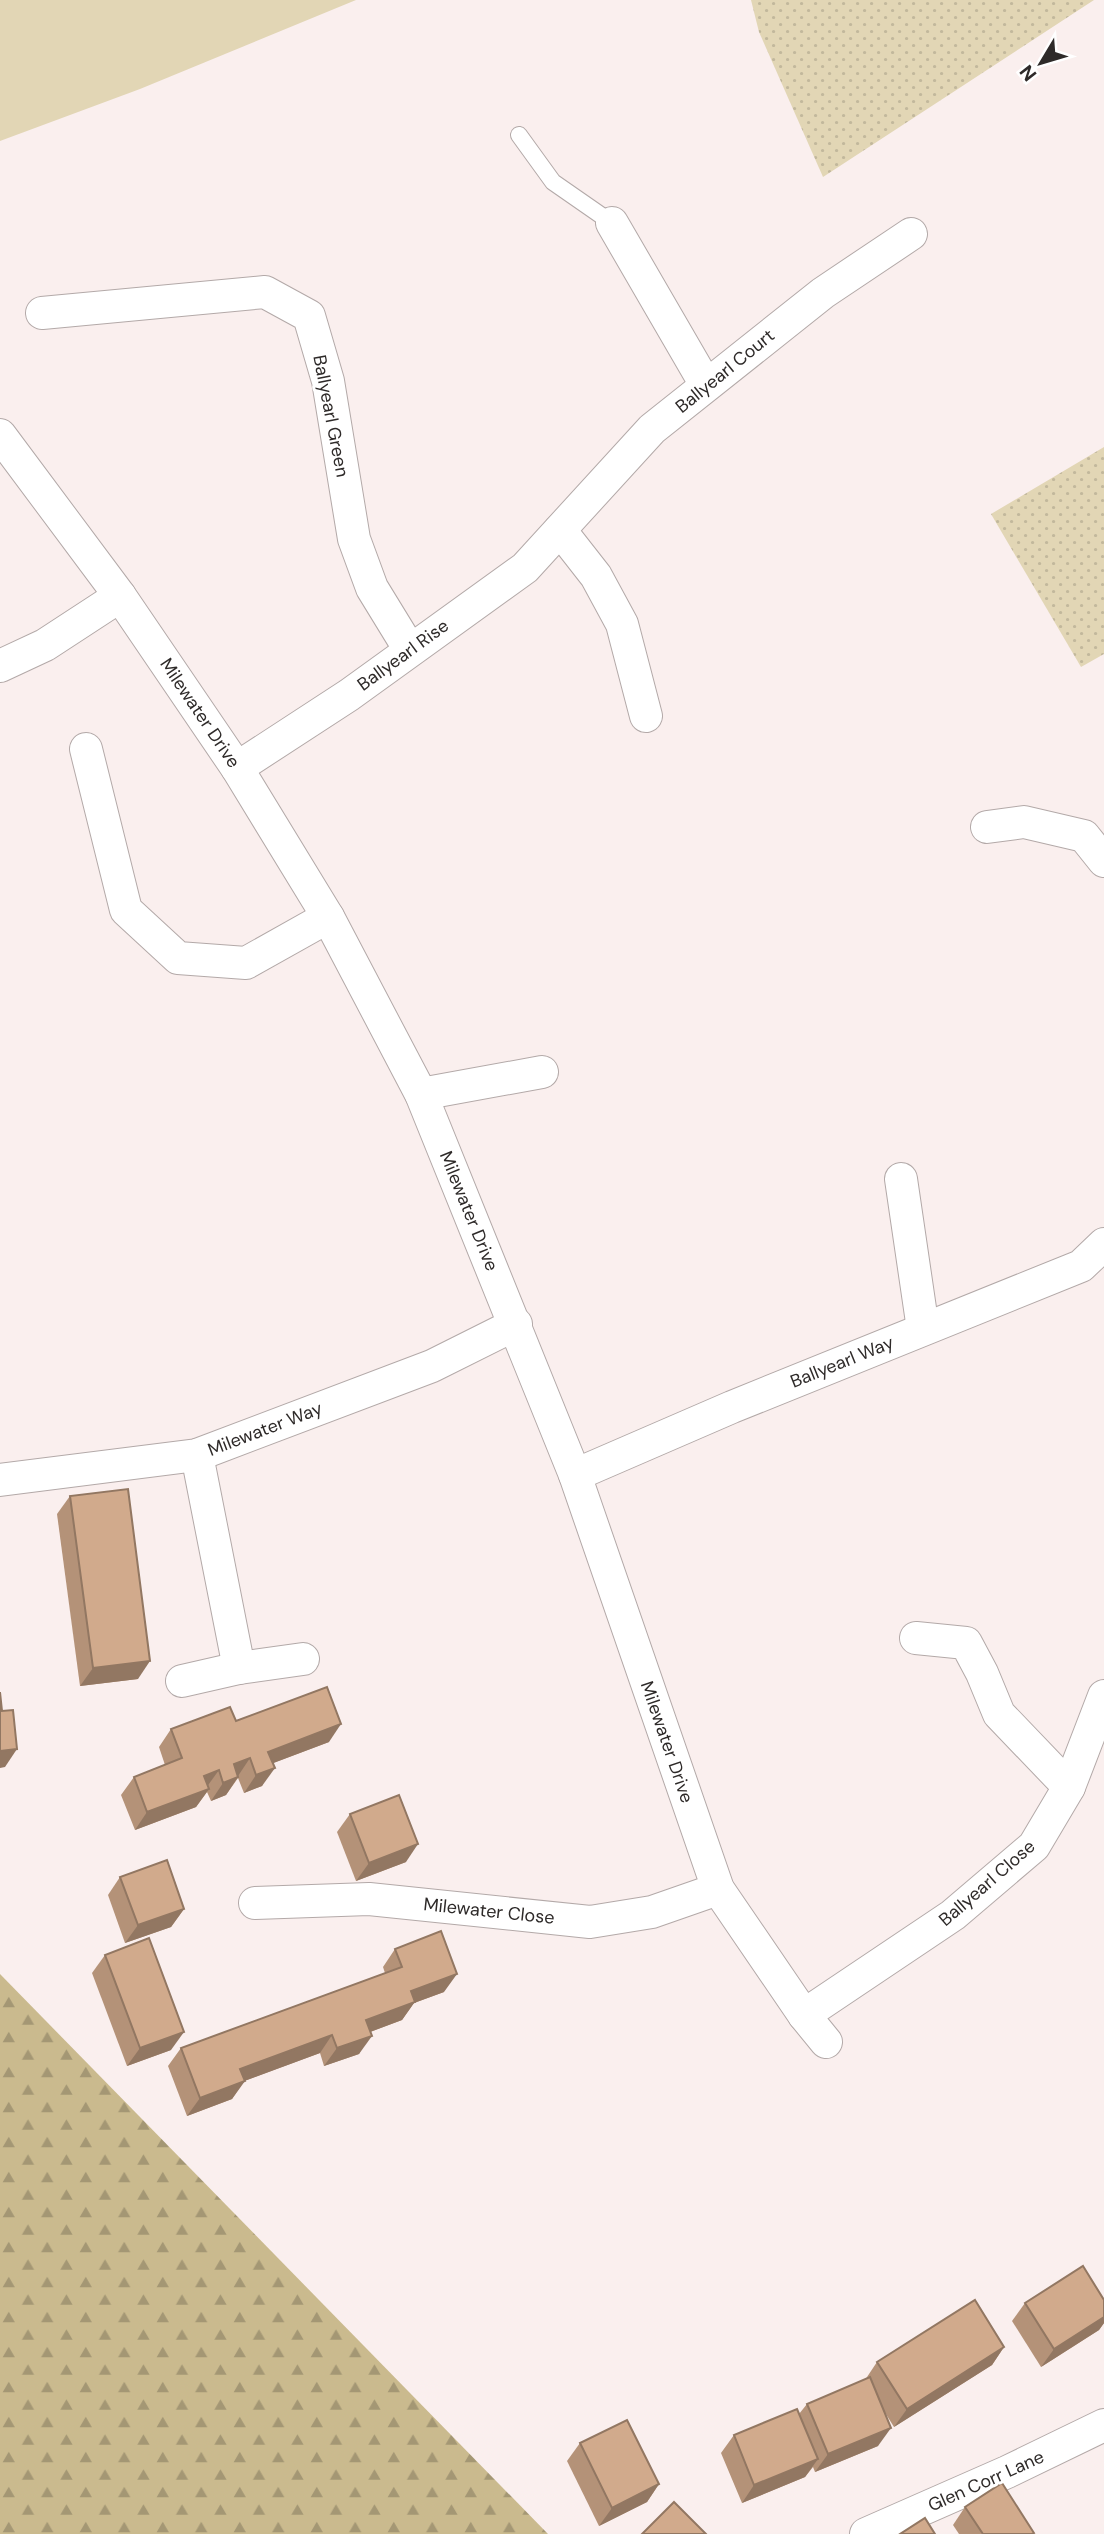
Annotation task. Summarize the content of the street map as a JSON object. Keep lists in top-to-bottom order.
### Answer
{
  "streets": {
    "street": [
      "Ballyearl Court",
      "Ballyearl Green",
      "Ballyearl Rise",
      "Milewater Drive",
      "Ballyearl Way",
      "Milewater Way",
      "Ballyearl Close",
      "Milewater Close",
      "Glen Corr Lane"
    ]
  },
  "crossings": [
    ["Ballyearl Court", "Ballyearl Rise"],
    ["Ballyearl Green", "Ballyearl Rise"],
    ["Ballyearl Rise", "Milewater Drive"],
    ["Milewater Drive", "Ballyearl Way"],
    ["Milewater Drive", "Milewater Way"],
    ["Milewater Drive", "Ballyearl Close"],
    ["Milewater Drive", "Milewater Close"]
  ],
  "north": "bottom left"
}
